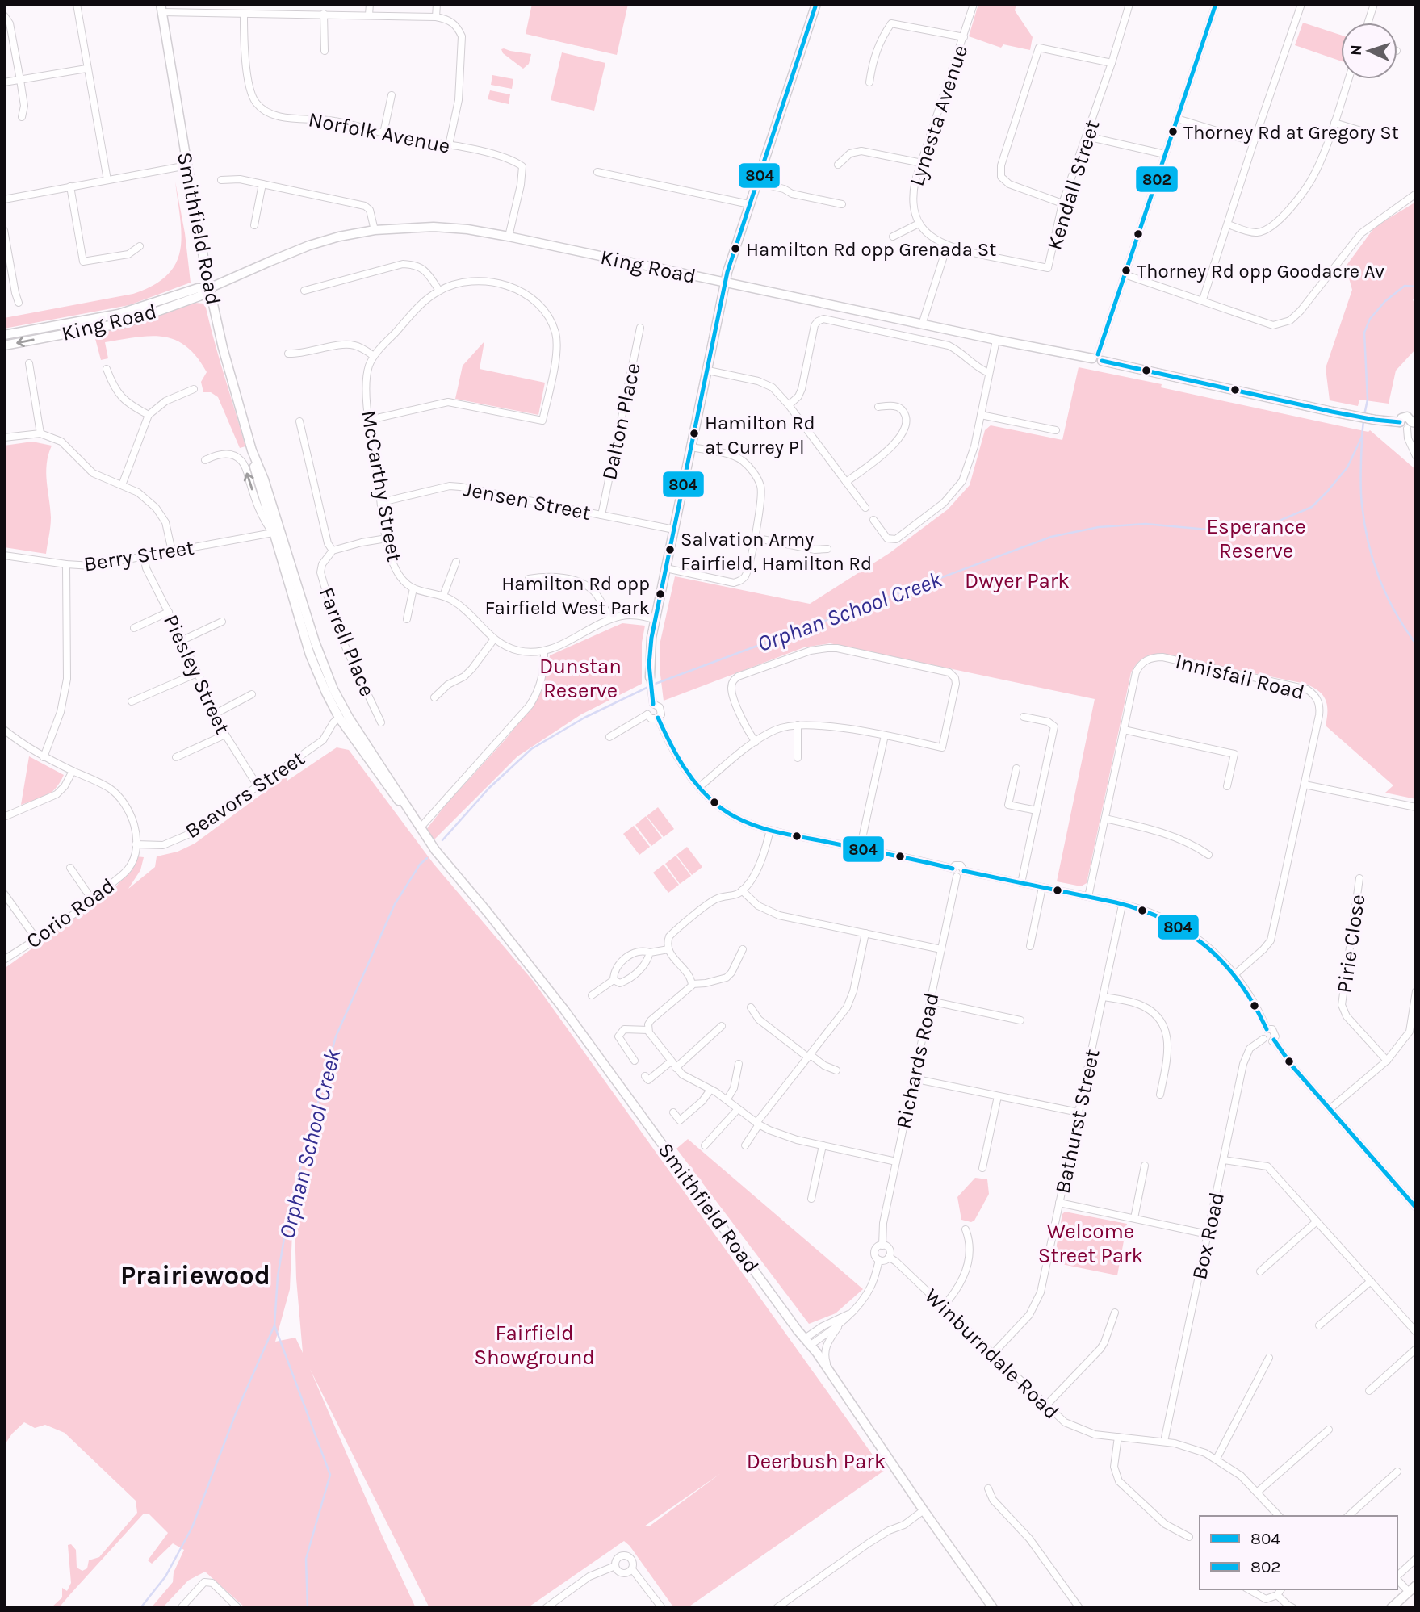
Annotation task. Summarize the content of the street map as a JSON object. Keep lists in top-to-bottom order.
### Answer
{
  "streets": {
    "main road": ["Smithfield Road", "King Road"],
    "street": [
      "Lynesta Avenue",
      "Norfolk Avenue",
      "Kendall Street",
      "Dalton Place",
      "McCarthy Street",
      "Jensen Street",
      "Berry Street",
      "Farrell Place",
      "Piesley Street",
      "Innisfail Road",
      "Beavors Street",
      "Corio Road",
      "Pirie Close",
      "Richards Road",
      "Bathurst Street",
      "Box Road",
      "Winburndale Road"
    ]
  },
  "crossings": [
    ["Norfolk Avenue", "King Road"],
    ["Smithfield Road", "King Road"],
    ["Smithfield Road", "Berry Street"],
    ["Smithfield Road", "Beavors Street"],
    ["Smithfield Road", "Richards Road"],
    ["Dalton Place", "Jensen Street"],
    ["McCarthy Street", "Jensen Street"],
    ["Berry Street", "Piesley Street"],
    ["Piesley Street", "Beavors Street"],
    ["Beavors Street", "Corio Road"],
    ["Richards Road", "Winburndale Road"],
    ["Bathurst Street", "Winburndale Road"],
    ["Box Road", "Winburndale Road"]
  ],
  "districts": ["Prairiewood"],
  "water": ["Orphan School Creek"],
  "parks": [
    "Esperance Reserve",
    "Dwyer Park",
    "Dunstan Reserve",
    "Welcome Street Park",
    "Fairfield Showground",
    "Deerbush Park"
  ],
  "places": [
    "Thorney Rd at Gregory St",
    "Hamilton Rd opp Grenada St",
    "Thorney Rd opp Goodacre Av",
    "Hamilton Rd at Currey Pl",
    "Salvation Army Fairfield, Hamilton Rd",
    "Hamilton Rd opp Fairfield West Park"
  ],
  "lines": ["transit line 804", "transit line 802"],
  "legend": ["804", "802"],
  "north": "left"
}
